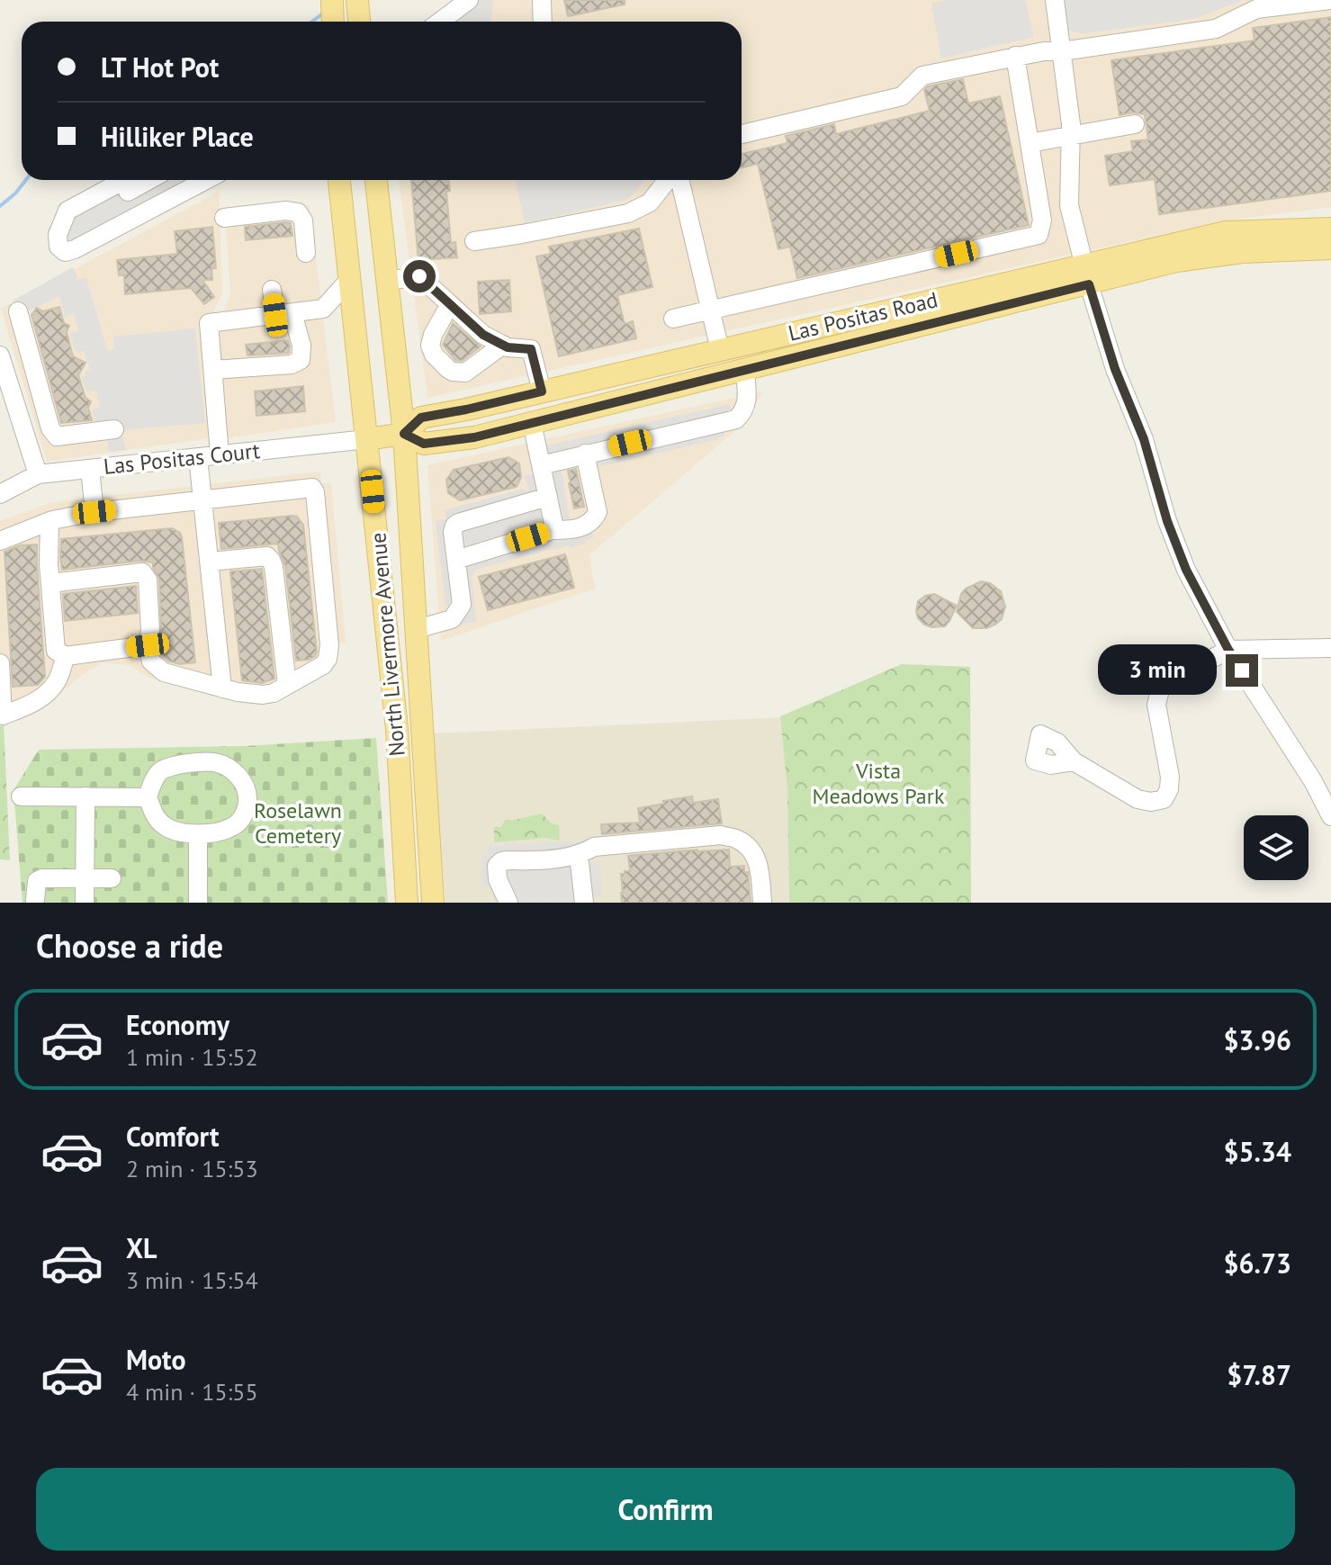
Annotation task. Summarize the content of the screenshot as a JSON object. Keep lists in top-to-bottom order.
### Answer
{
  "streets": {
    "main road": ["Las Positas Road", "North Livermore Avenue"],
    "street": ["Las Positas Court"]
  },
  "crossings": [
    ["Las Positas Road", "Las Positas Court"],
    ["Las Positas Road", "North Livermore Avenue"],
    ["Las Positas Court", "North Livermore Avenue"]
  ],
  "parks": ["Vista Meadows Park", "Roselawn Cemetery"],
  "page": {
    "banner": ["LT Hot Pot", "Hilliker Place"],
    "bubble": "3 min",
    "heading": "Choose a ride",
    "list": [
      {
        "name": "Economy",
        "note": "1 min · 15:52",
        "value": "$3.96"
      },
      {
        "name": "Comfort",
        "note": "2 min · 15:53",
        "value": "$5.34"
      },
      {
        "name": "XL",
        "note": "3 min · 15:54",
        "value": "$6.73"
      },
      {
        "name": "Moto",
        "note": "4 min · 15:55",
        "value": "$7.87"
      }
    ],
    "buttons": "Confirm"
  }
}
